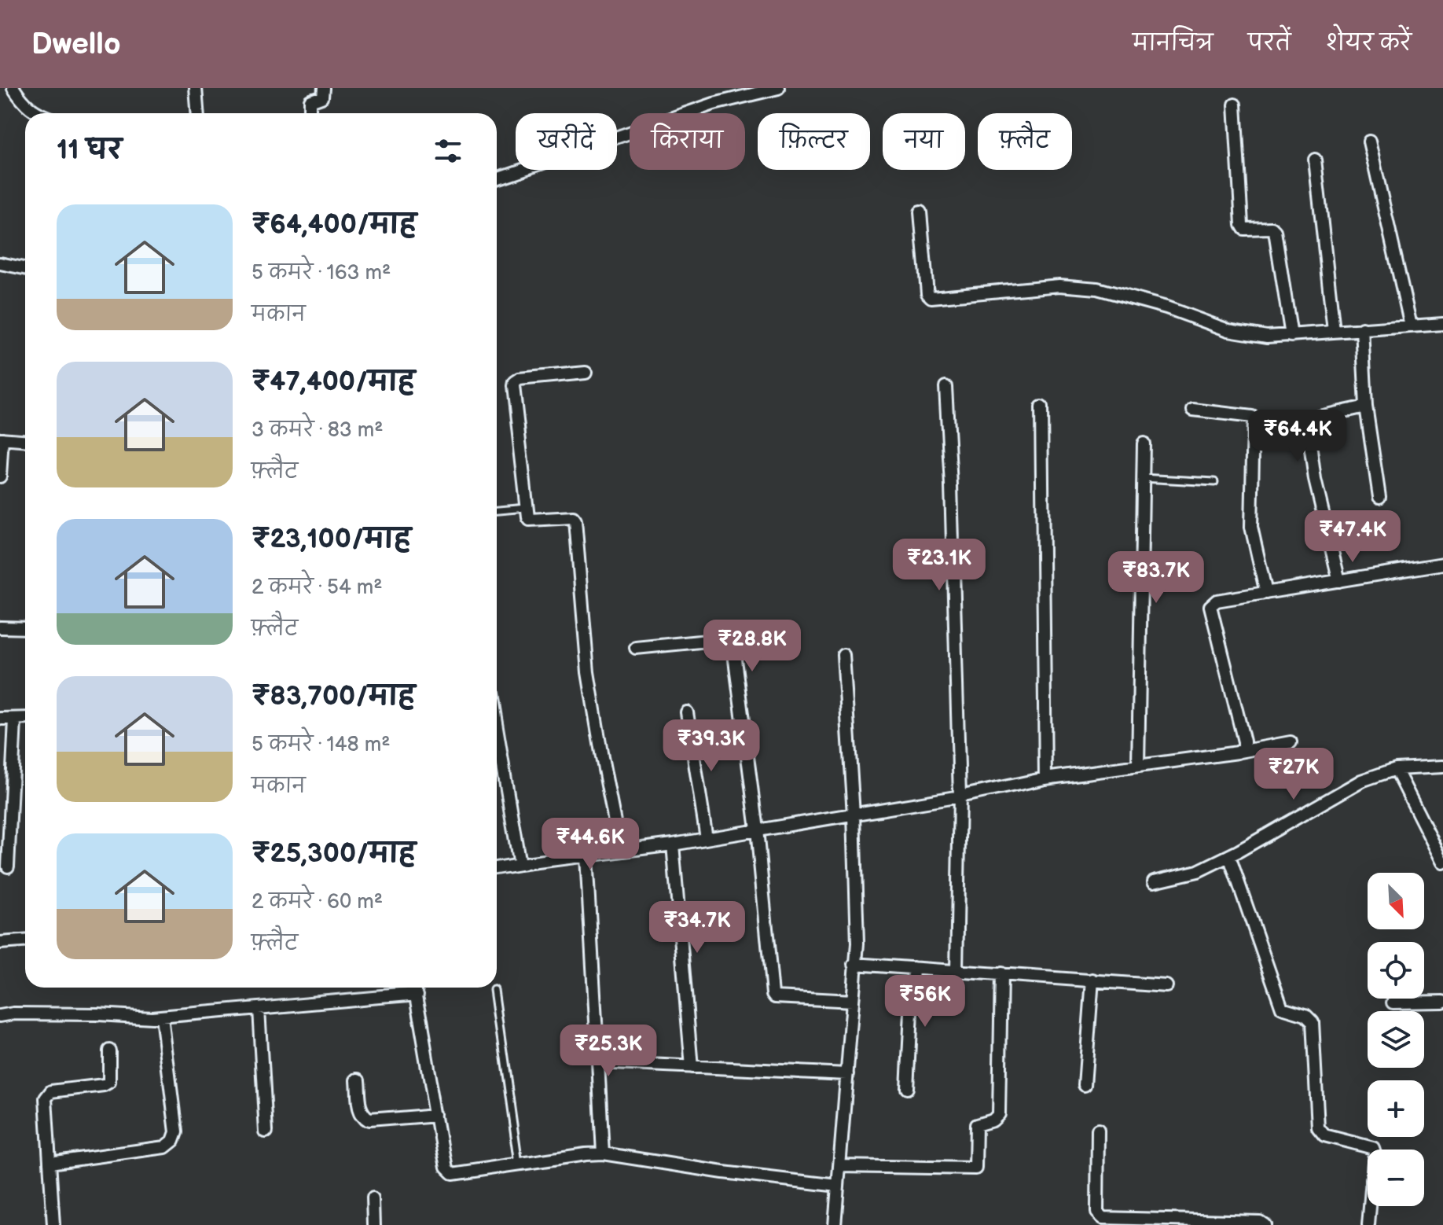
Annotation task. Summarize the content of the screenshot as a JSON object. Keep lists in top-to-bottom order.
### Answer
{
  "north": "bottom right",
  "page": {
    "header": "Dwello",
    "nav": ["मानचित्र", "परतें", "शेयर करें"],
    "chip": [
      "खरीदें",
      "किराया",
      "फ़िल्टर",
      "नया",
      "फ़्लैट"
    ],
    "heading": "11 घर",
    "list": [
      {
        "name": "₹64,400/माह",
        "note": "5 कमरे · 163 m² · मकान"
      },
      {
        "name": "₹47,400/माह",
        "note": "3 कमरे · 83 m² · फ़्लैट"
      },
      {
        "name": "₹23,100/माह",
        "note": "2 कमरे · 54 m² · फ़्लैट"
      },
      {
        "name": "₹83,700/माह",
        "note": "5 कमरे · 148 m² · मकान"
      },
      {
        "name": "₹25,300/माह",
        "note": "2 कमरे · 60 m² · फ़्लैट"
      }
    ],
    "price": [
      "₹64.4K",
      "₹47.4K",
      "₹23.1K",
      "₹83.7K",
      "₹28.8K",
      "₹39.3K",
      "₹27K",
      "₹44.6K",
      "₹34.7K",
      "₹56K",
      "₹25.3K"
    ],
    "map_buttons": ["+", "−"]
  }
}
